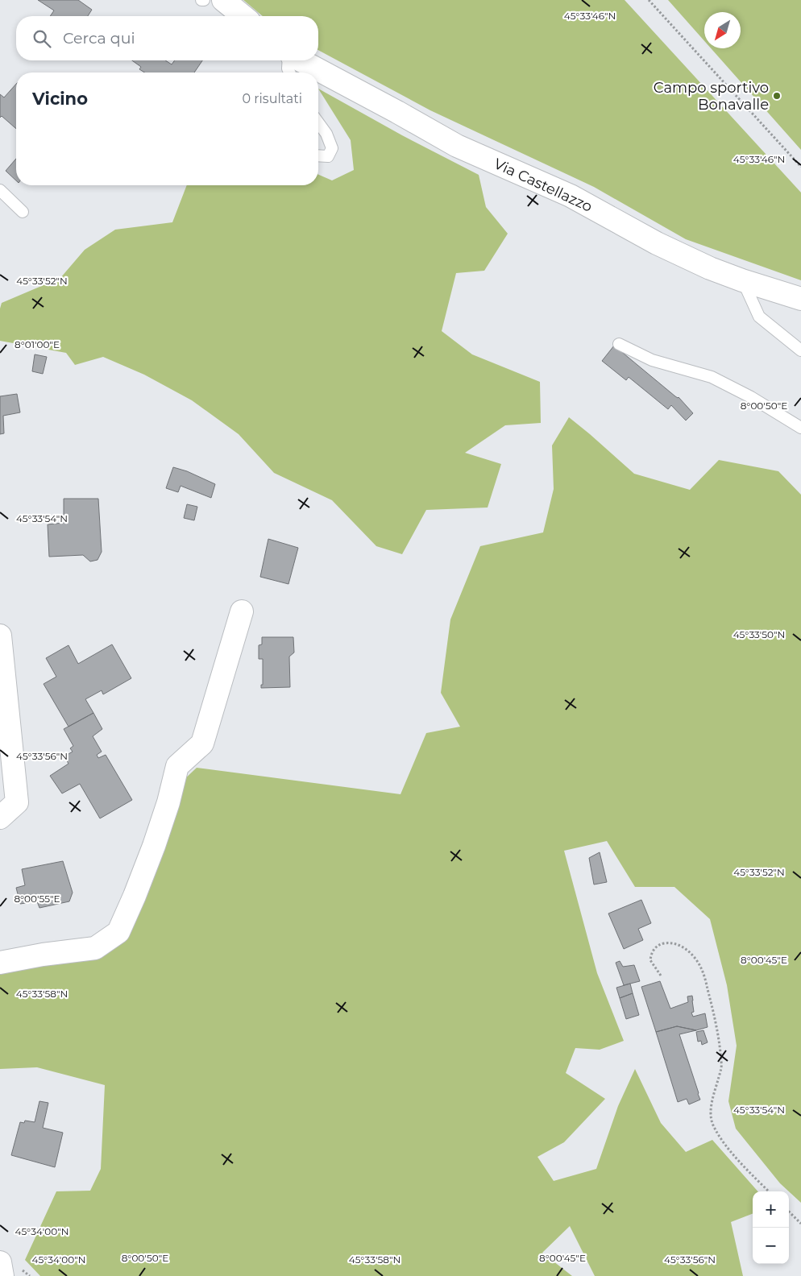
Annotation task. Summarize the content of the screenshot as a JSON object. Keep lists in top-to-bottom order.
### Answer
{
  "streets": {
    "street": ["Via Castellazzo"]
  },
  "places": ["Campo sportivo Bonavalle"],
  "north": "bottom left",
  "page": {
    "search": "Cerca qui",
    "heading": ["Vicino", "0 risultati"],
    "map_buttons": ["+", "−"]
  },
  "coordinates": [
    "45°33'46\"N",
    "45°33'52\"N",
    "8°01'00\"E",
    "8°00'50\"E",
    "45°33'54\"N",
    "45°33'50\"N",
    "45°33'56\"N",
    "8°00'55\"E",
    "8°00'45\"E",
    "45°33'58\"N",
    "45°34'00\"N"
  ]
}
